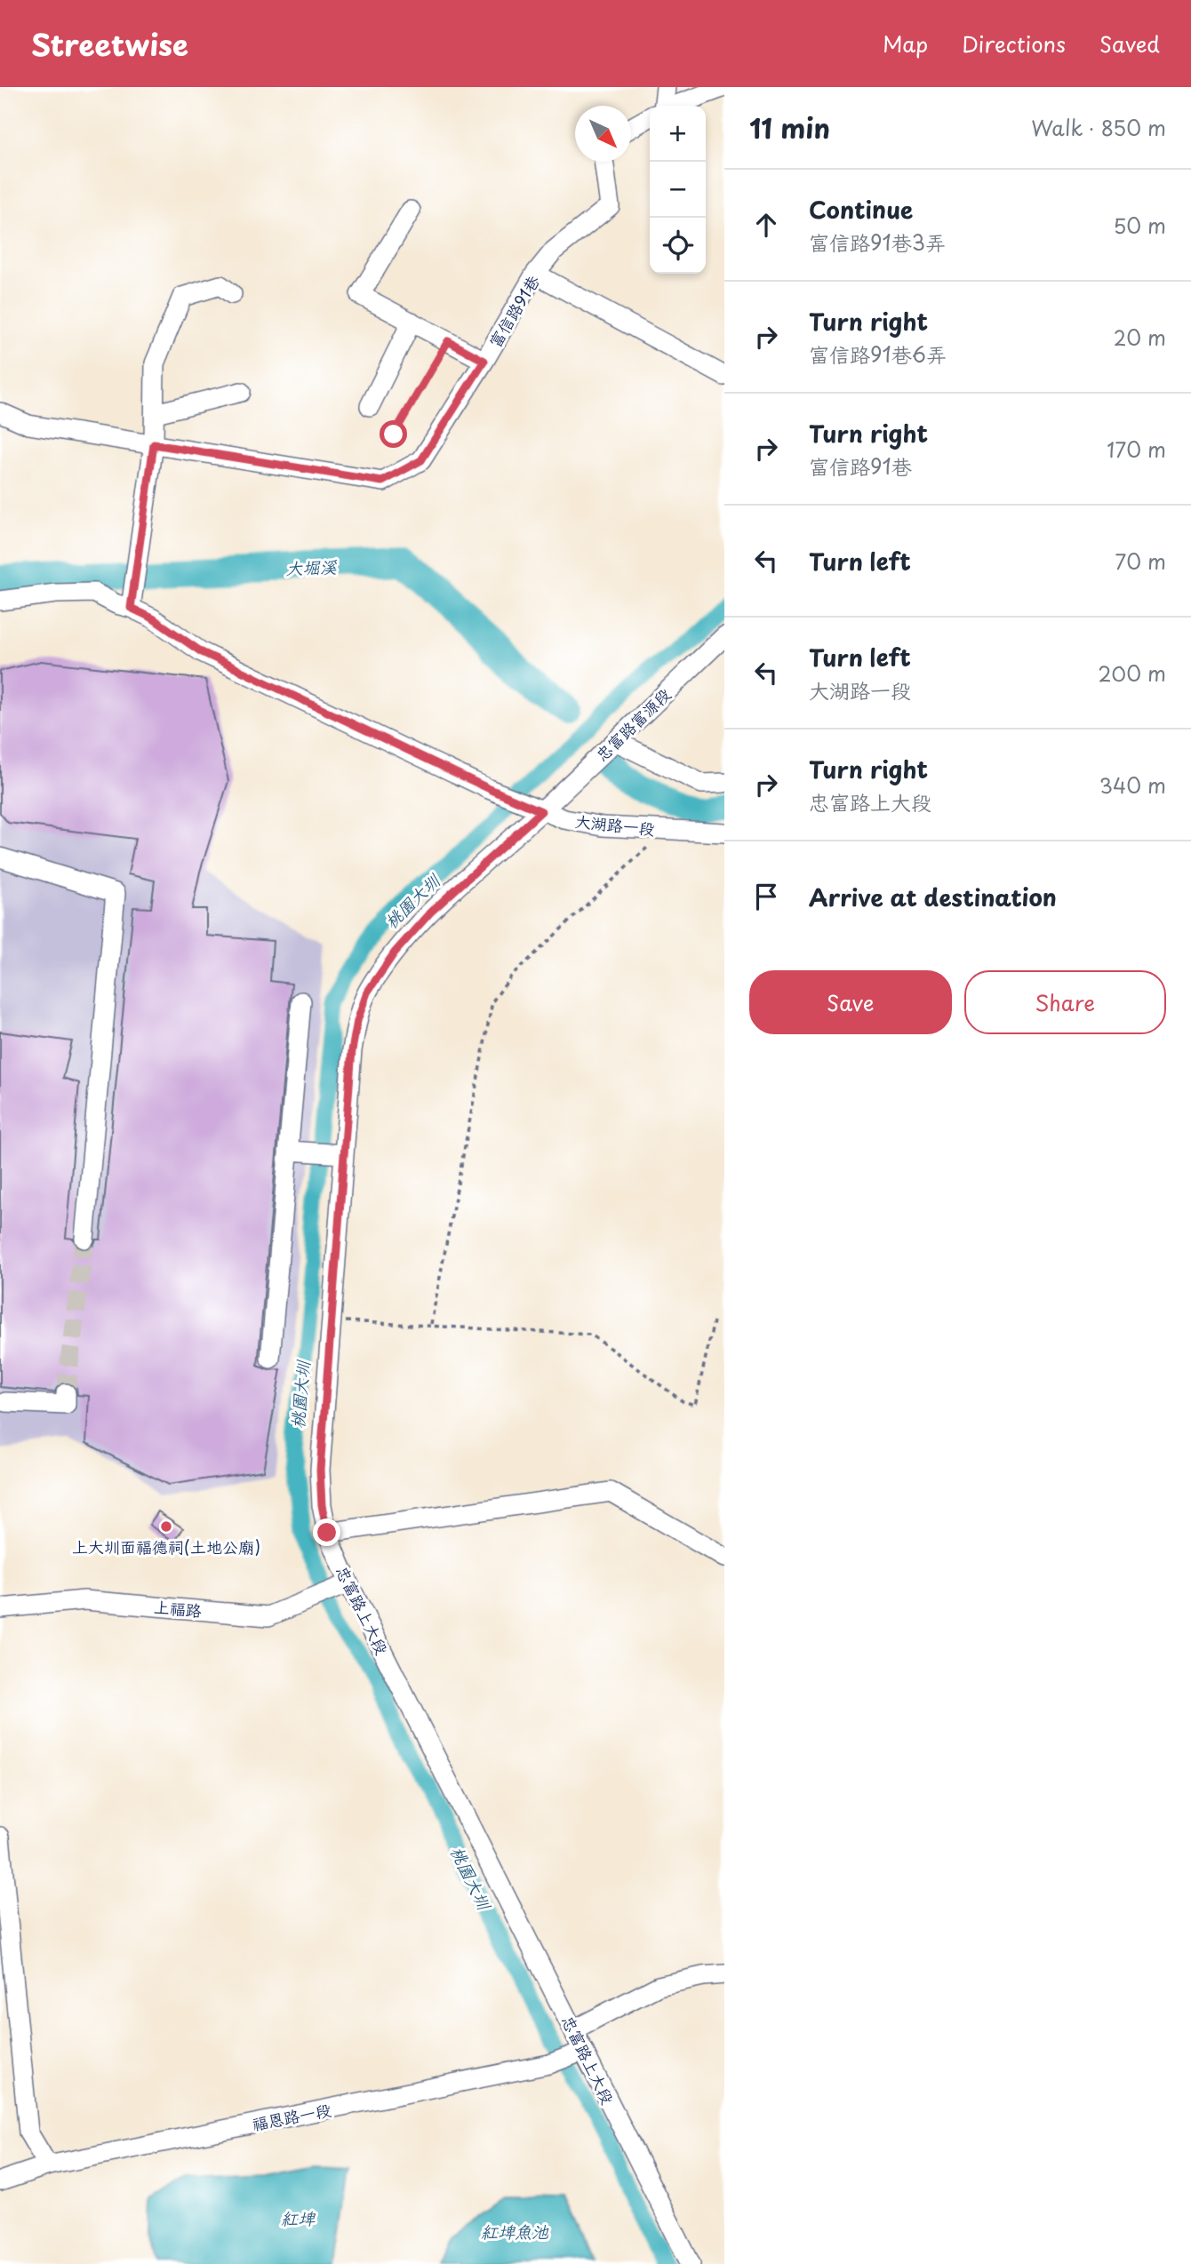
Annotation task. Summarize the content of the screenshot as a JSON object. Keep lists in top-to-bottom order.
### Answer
{
  "streets": {
    "street": [
      "富信路91巷",
      "忠富路富源段",
      "大湖路一段",
      "上福路",
      "忠富路上大段",
      "福恩路一段"
    ]
  },
  "crossings": [
    ["忠富路富源段", "大湖路一段"],
    ["忠富路富源段", "忠富路上大段"],
    ["大湖路一段", "忠富路上大段"],
    ["上福路", "忠富路上大段"],
    ["忠富路上大段", "福恩路一段"]
  ],
  "water": [
    "大堀溪",
    "桃園大圳",
    "紅埤",
    "紅埤魚池"
  ],
  "places": ["上大圳面福德祠(土地公廟)"],
  "north": "bottom right",
  "page": {
    "header": "Streetwise",
    "nav": ["Map", "Directions", "Saved"],
    "heading": ["11 min", "Walk · 850 m"],
    "map_buttons": ["+", "−"],
    "list": [
      ["Continue", "富信路91巷3弄", "50 m"],
      ["Turn right", "富信路91巷6弄", "20 m"],
      ["Turn right", "富信路91巷", "170 m"],
      ["Turn left", "70 m"],
      ["Turn left", "大湖路一段", "200 m"],
      ["Turn right", "忠富路上大段", "340 m"],
      "Arrive at destination"
    ],
    "buttons": ["Save", "Share"]
  }
}
